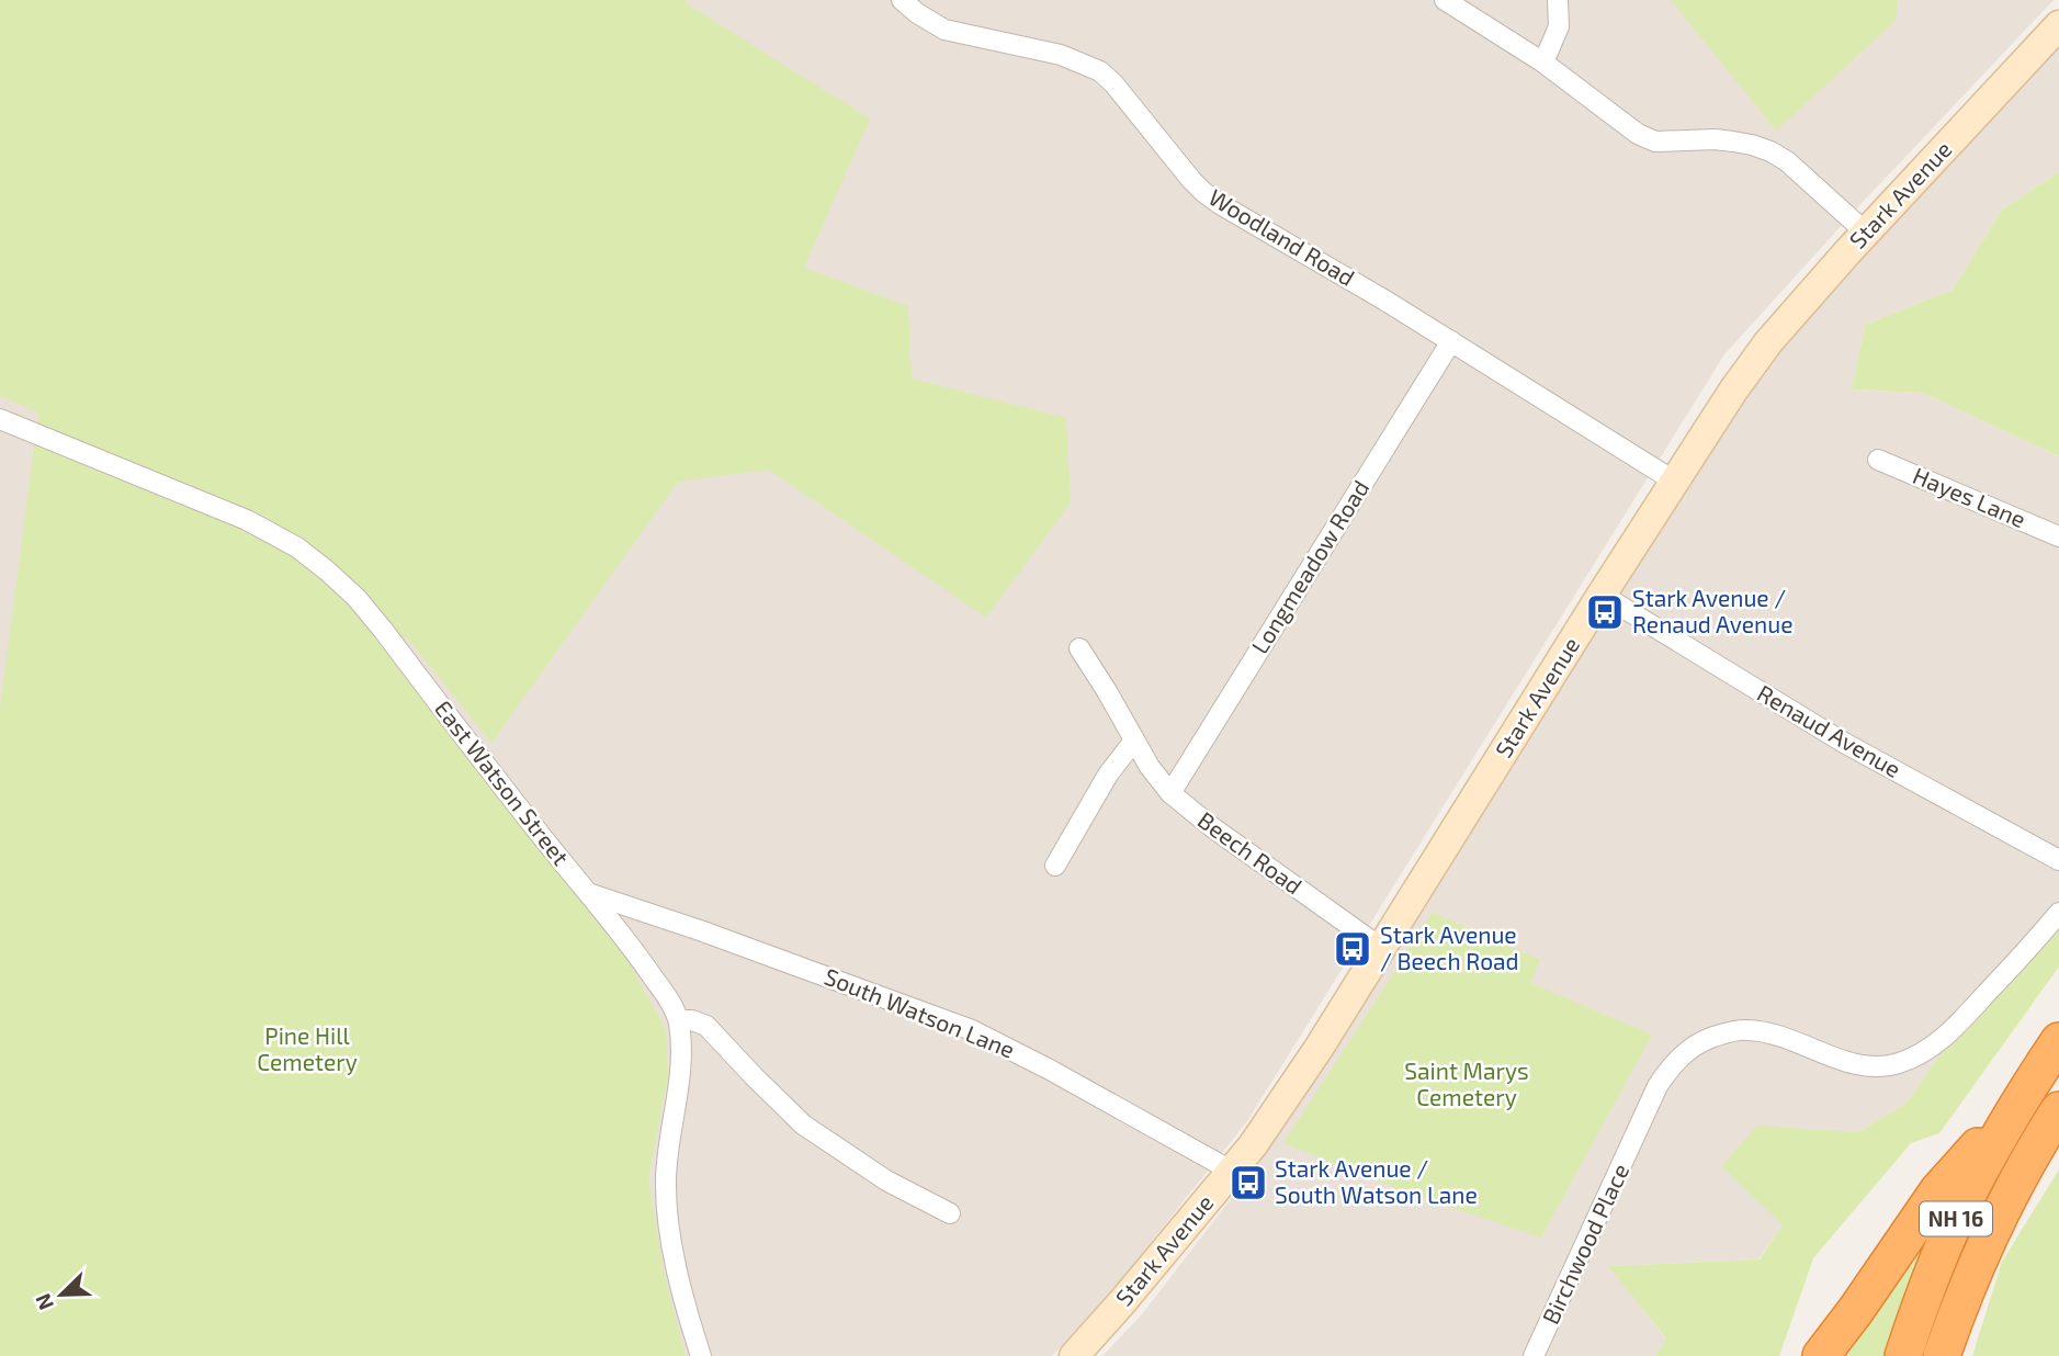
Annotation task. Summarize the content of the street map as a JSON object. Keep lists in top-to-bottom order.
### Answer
{
  "streets": {
    "highway": ["NH 16"],
    "main road": ["Stark Avenue"],
    "street": [
      "Woodland Road",
      "Hayes Lane",
      "Longmeadow Road",
      "Renaud Avenue",
      "East Watson Street",
      "Beech Road",
      "South Watson Lane",
      "Birchwood Place"
    ]
  },
  "crossings": [
    ["Stark Avenue", "Woodland Road"],
    ["Stark Avenue", "Renaud Avenue"],
    ["Stark Avenue", "Beech Road"],
    ["Stark Avenue", "South Watson Lane"],
    ["Woodland Road", "Longmeadow Road"],
    ["Longmeadow Road", "Beech Road"],
    ["East Watson Street", "South Watson Lane"]
  ],
  "parks": ["Pine Hill Cemetery", "Saint Marys Cemetery"],
  "places": {
    "bus stop": ["Stark Avenue / Renaud Avenue", "Stark Avenue / Beech Road", "Stark Avenue / South Watson Lane"]
  },
  "north": "bottom left"
}
